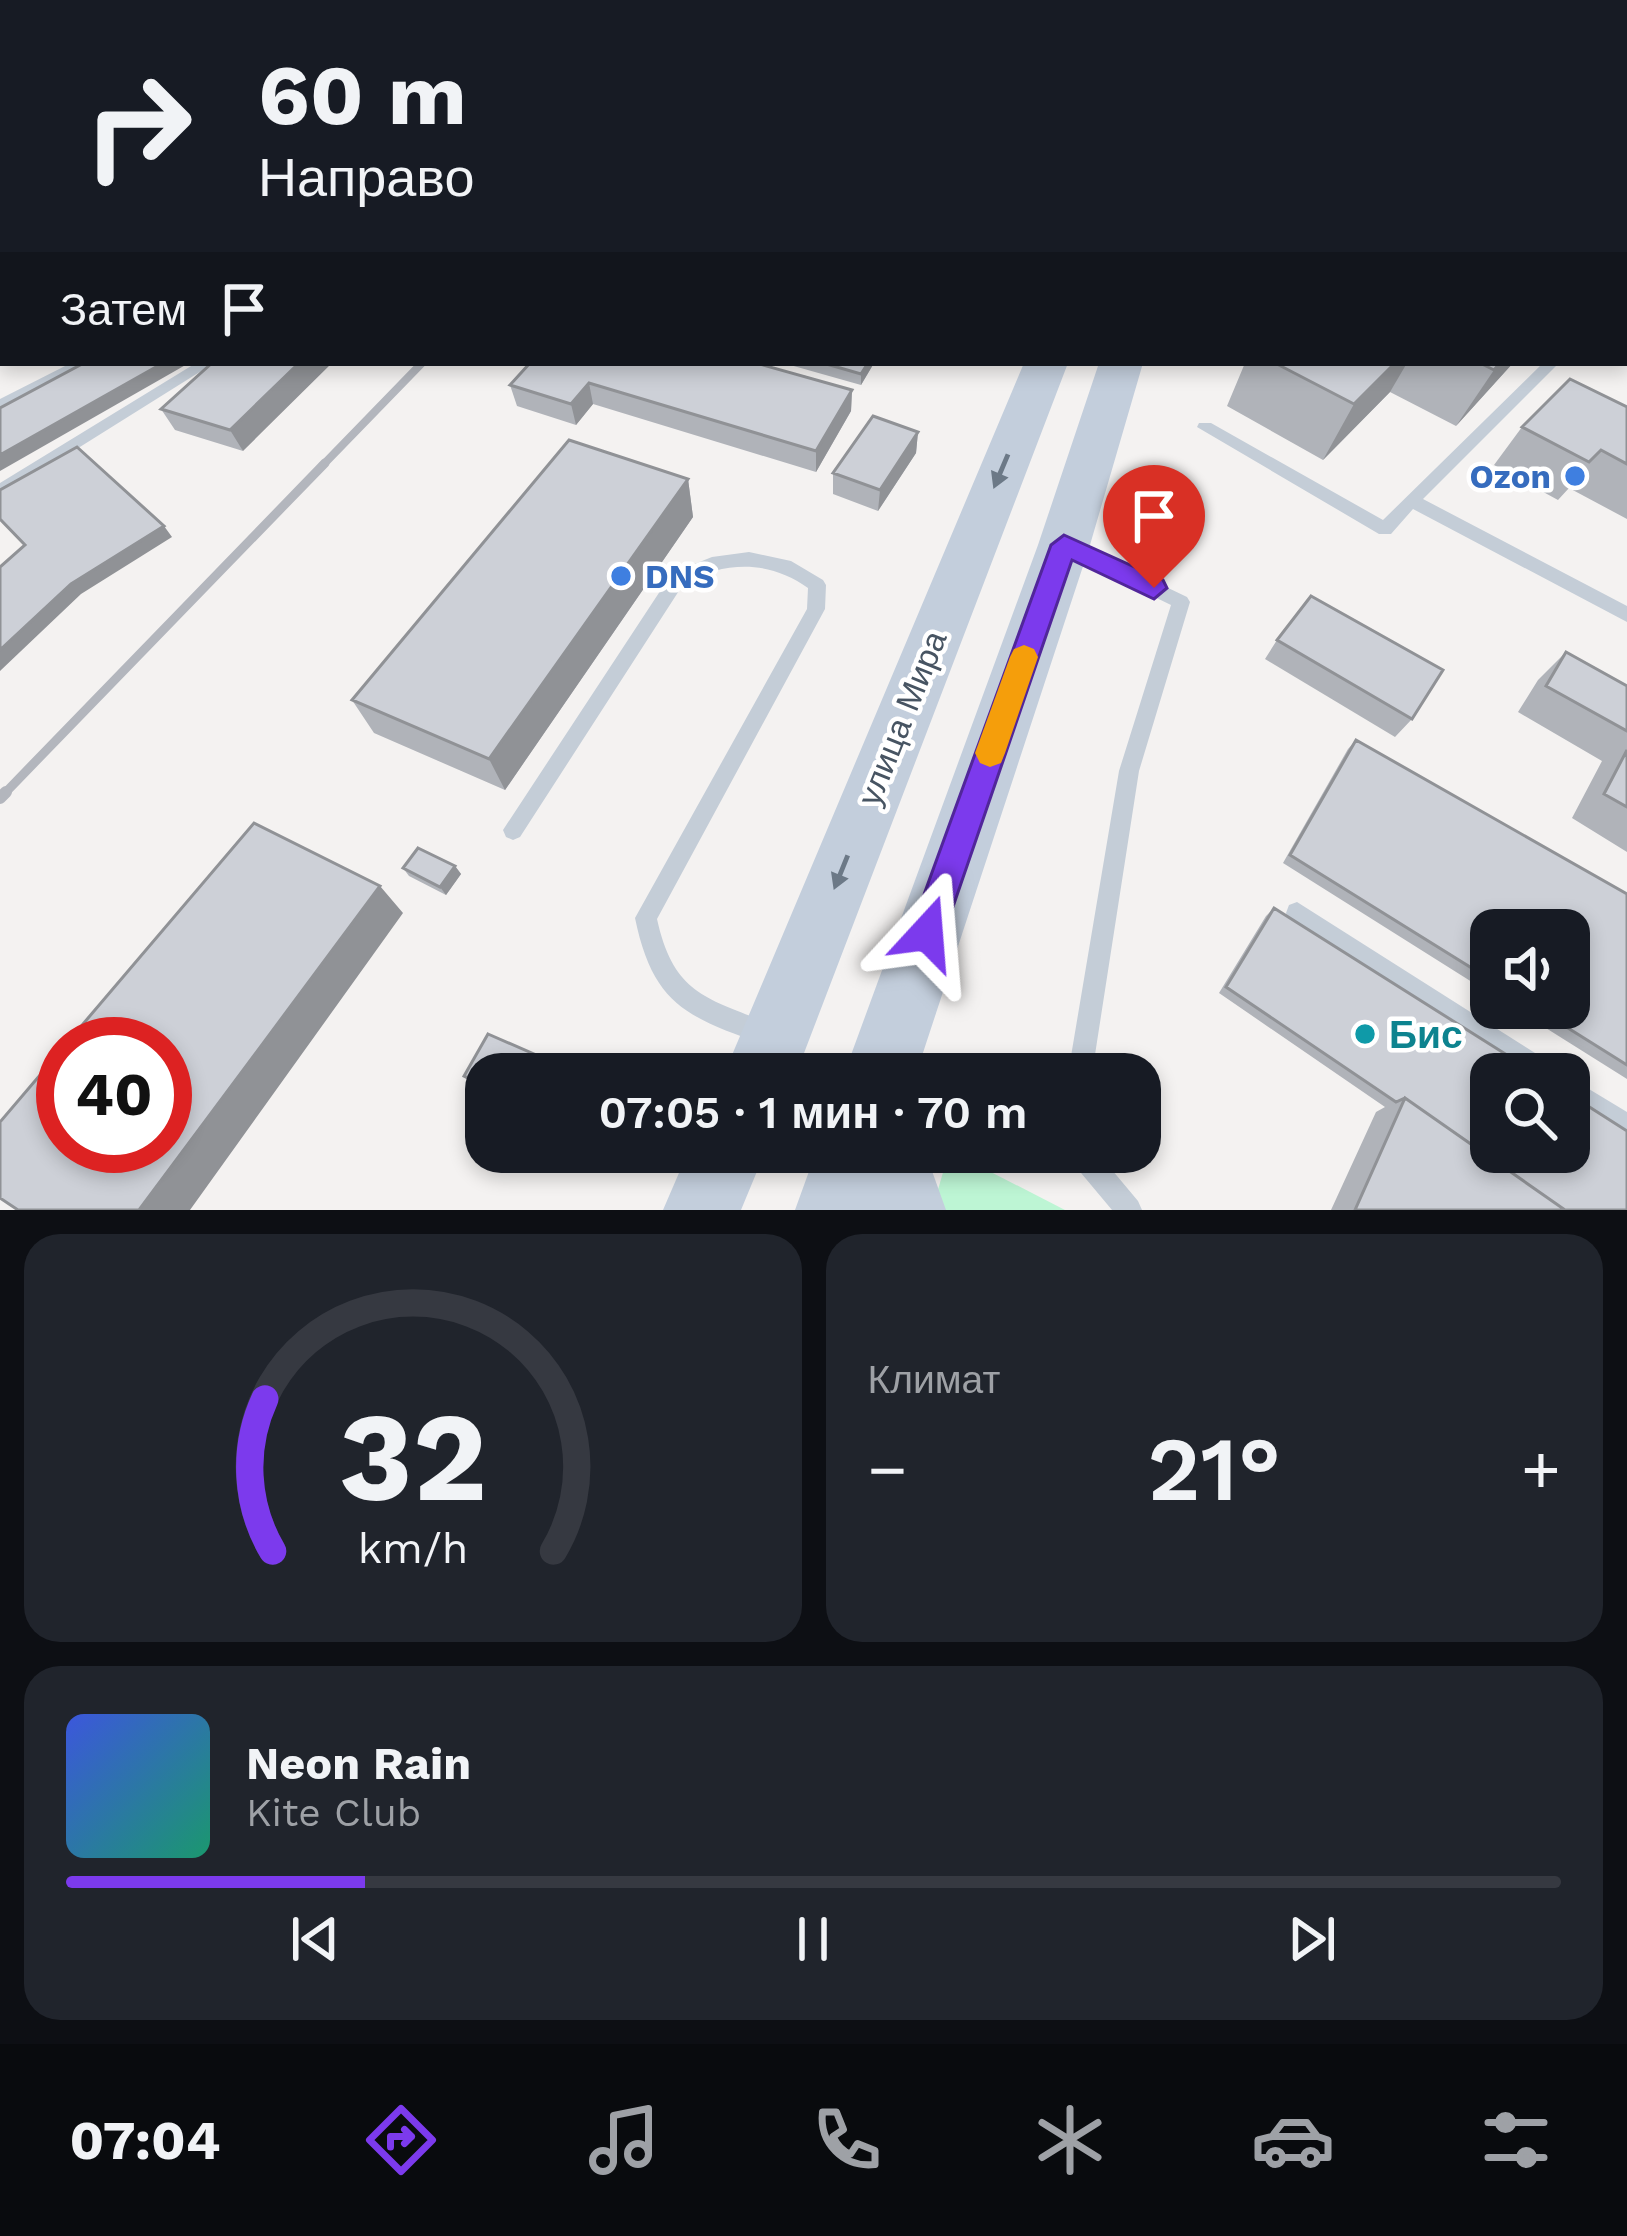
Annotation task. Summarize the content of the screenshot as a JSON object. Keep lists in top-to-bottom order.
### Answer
{
  "streets": {
    "street": ["улица Мира"]
  },
  "places": ["Ozon", "DNS", "Бис"],
  "page": {
    "turn": ["60 m", "Направо"],
    "then": "Затем",
    "limit": "40",
    "trip": "07:05 · 1 мин · 70 m",
    "tile": "Климат",
    "heat": ["−", "21°", "+"],
    "song": ["Neon Rain", "Kite Club"],
    "tabs": "07:04",
    "gauge": ["32", "km/h"]
  }
}
